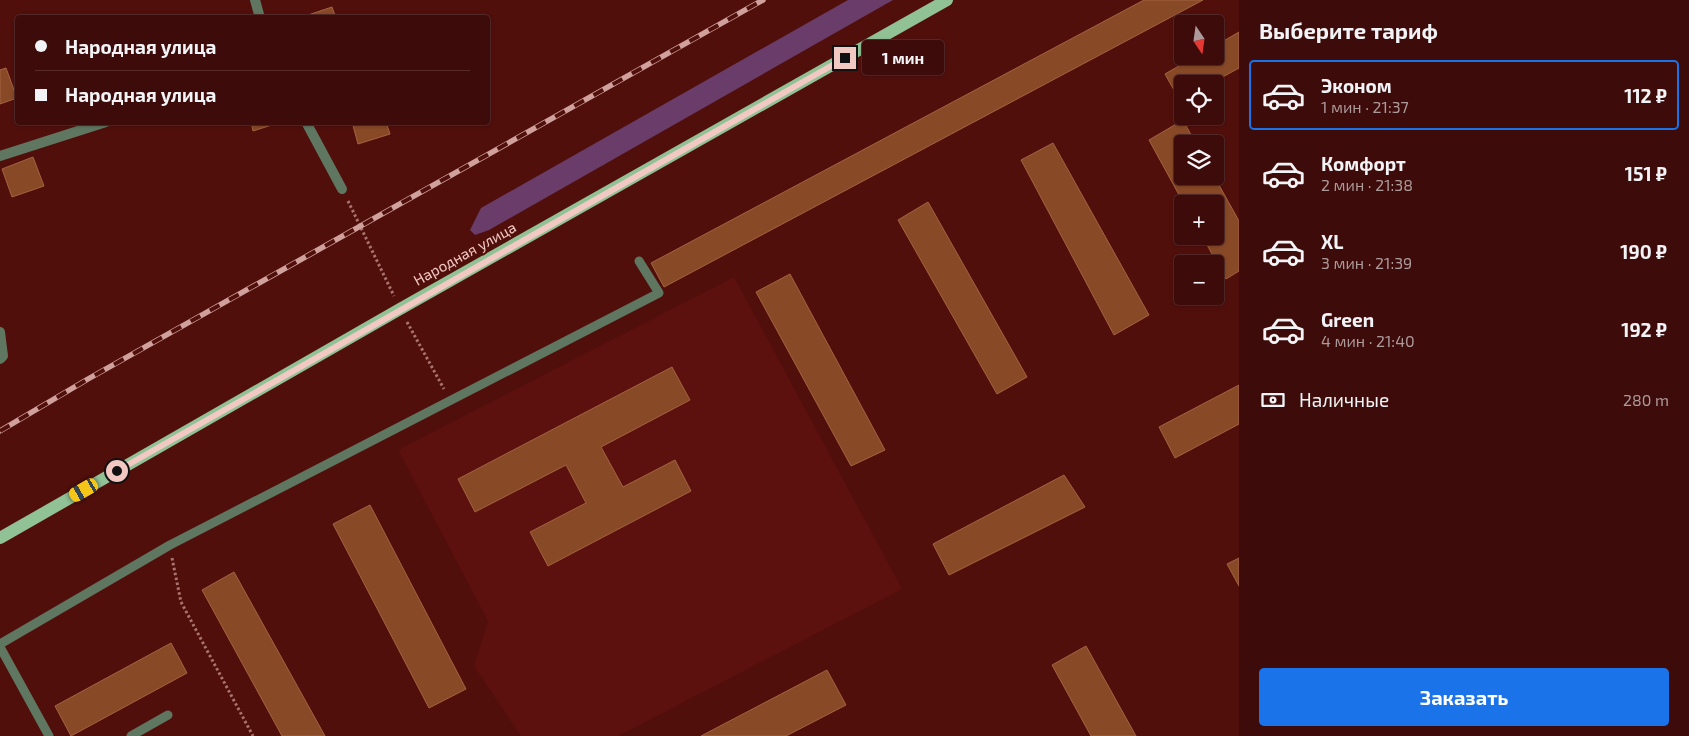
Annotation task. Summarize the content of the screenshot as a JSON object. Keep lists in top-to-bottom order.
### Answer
{
  "streets": {
    "main road": ["Народная улица"]
  },
  "north": "bottom",
  "page": {
    "heading": "Выберите тариф",
    "map_buttons": ["+", "−"],
    "banner": ["Народная улица", "Народная улица"],
    "bubble": "1 мин",
    "list": [
      {
        "name": "Эконом",
        "note": "1 мин · 21:37",
        "value": "112 ₽"
      },
      {
        "name": "Комфорт",
        "note": "2 мин · 21:38",
        "value": "151 ₽"
      },
      {
        "name": "XL",
        "note": "3 мин · 21:39",
        "value": "190 ₽"
      },
      {
        "name": "Green",
        "note": "4 мин · 21:40",
        "value": "192 ₽"
      }
    ],
    "pay": ["Наличные", "280 m"],
    "buttons": "Заказать"
  }
}
